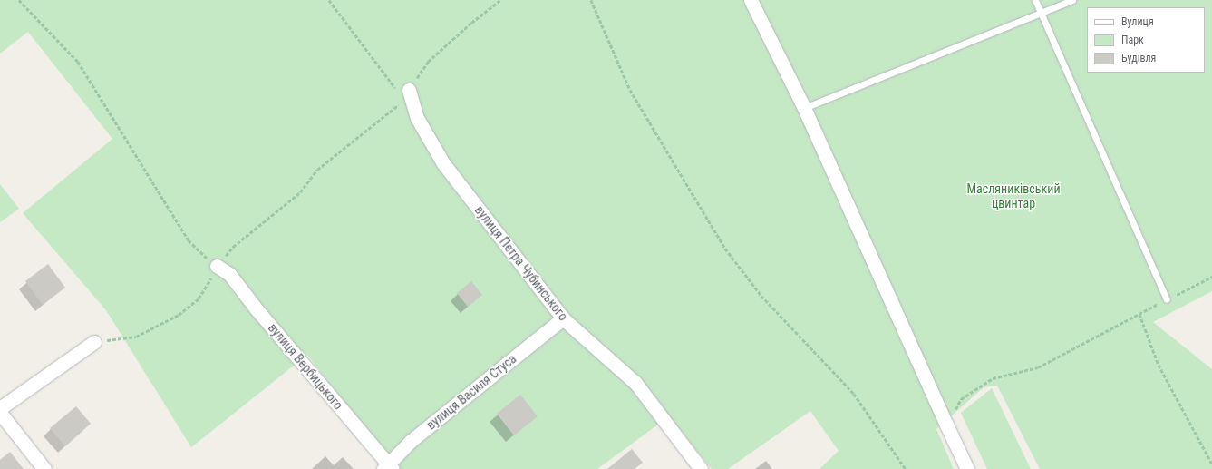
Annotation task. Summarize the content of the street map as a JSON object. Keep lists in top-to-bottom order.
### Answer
{
  "streets": {
    "street": ["вулиця Петра Чубинського", "вулиця Вербицького", "вулиця Василя Стуса"]
  },
  "crossings": [
    ["вулиця Петра Чубинського", "вулиця Василя Стуса"],
    ["вулиця Вербицького", "вулиця Василя Стуса"]
  ],
  "parks": ["Масляниківський цвинтар"],
  "legend": ["Вулиця", "Парк", "Будівля"]
}
